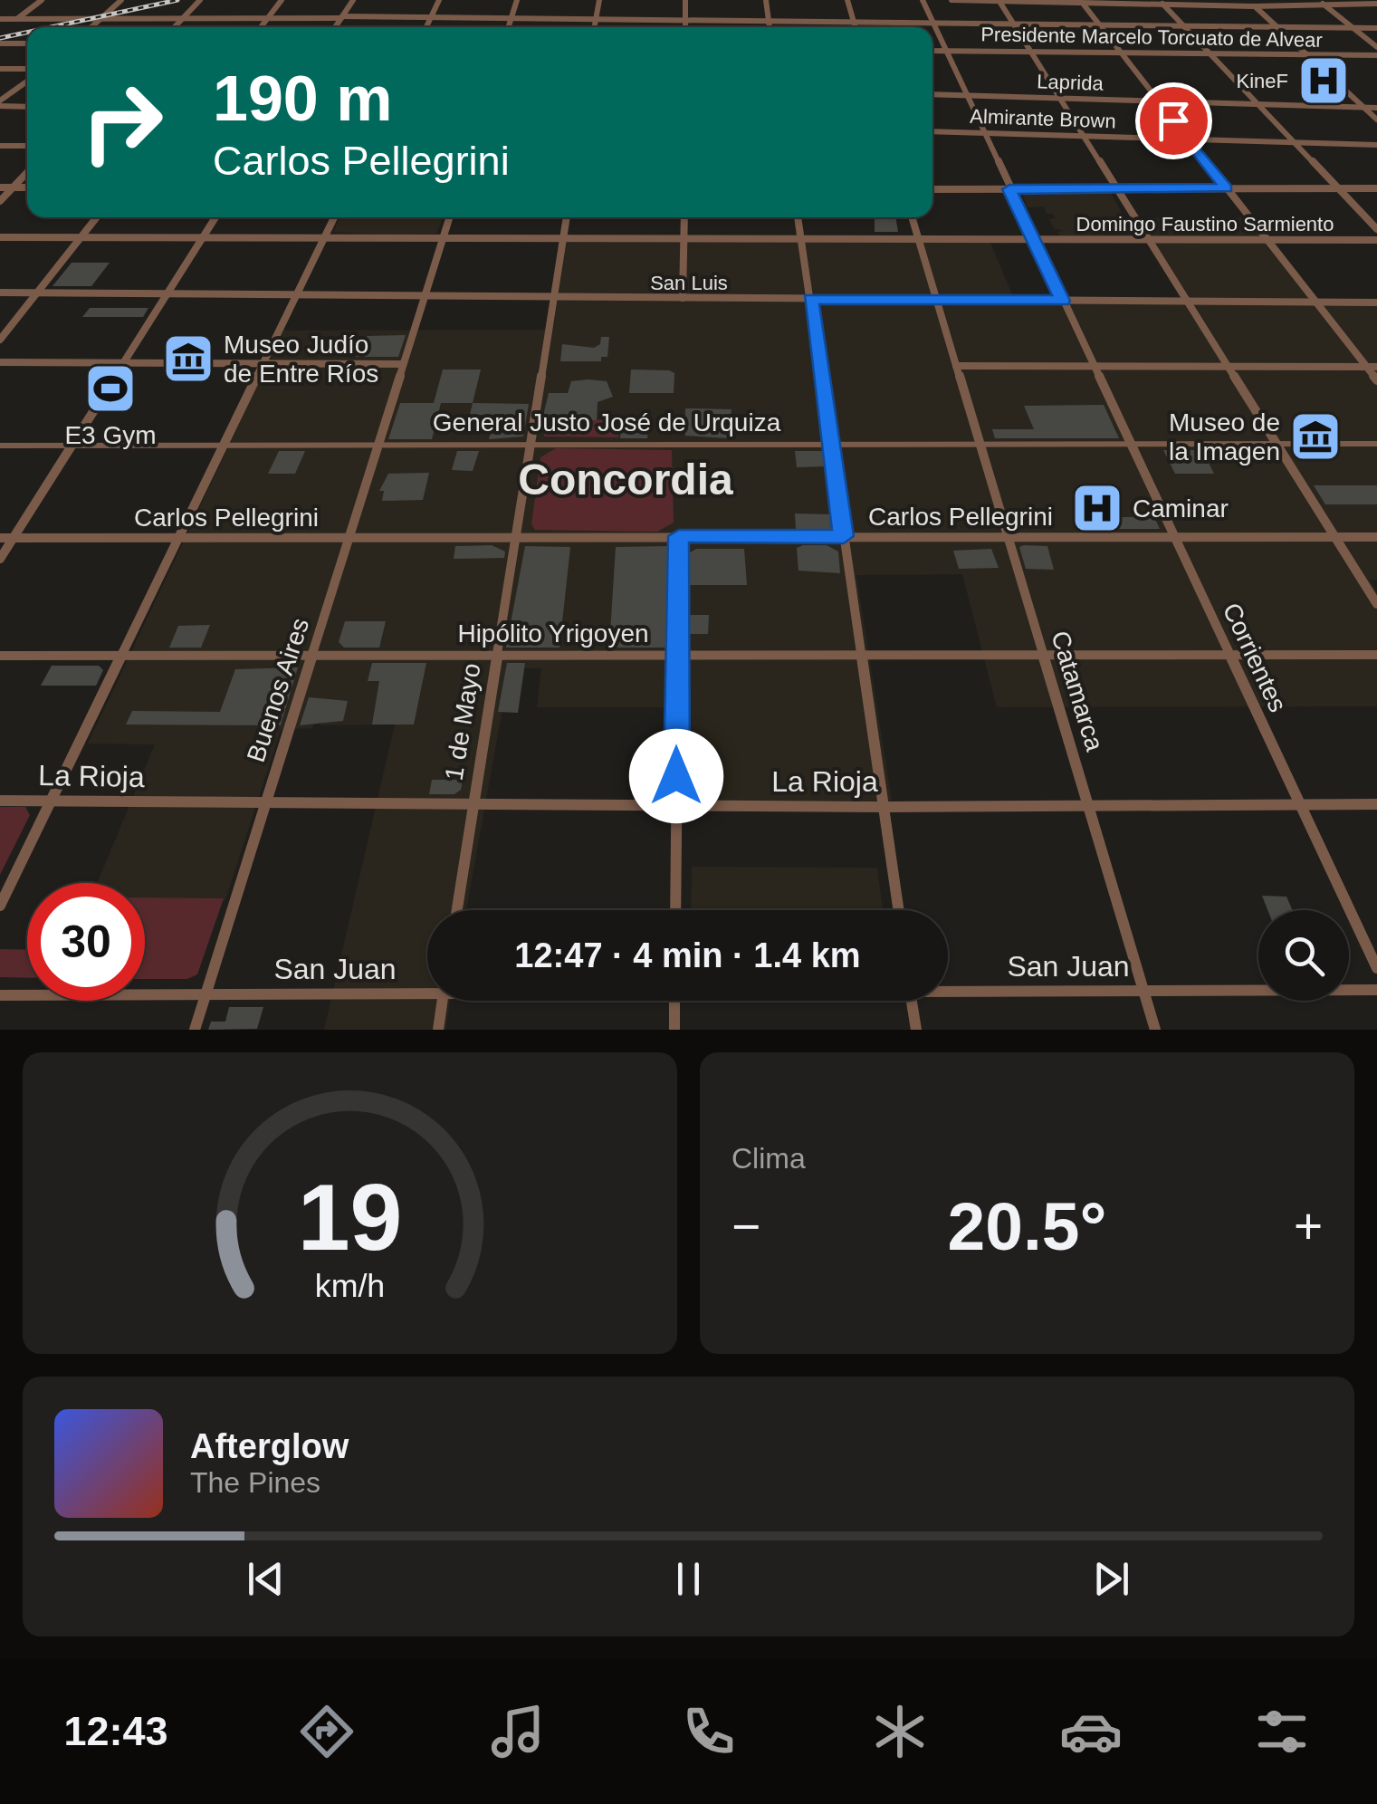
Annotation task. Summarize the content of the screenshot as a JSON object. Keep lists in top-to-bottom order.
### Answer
{
  "streets": {
    "street": [
      "Presidente Marcelo Torcuato de Alvear",
      "Laprida",
      "Almirante Brown",
      "Domingo Faustino Sarmiento",
      "San Luis",
      "General Justo José de Urquiza",
      "Carlos Pellegrini",
      "Hipólito Yrigoyen",
      "Corrientes",
      "Buenos Aires",
      "Catamarca",
      "1 de Mayo",
      "La Rioja",
      "San Juan"
    ]
  },
  "crossings": [
    ["Presidente Marcelo Torcuato de Alvear", "Corrientes"],
    ["Laprida", "Corrientes"],
    ["Almirante Brown", "Corrientes"],
    ["Domingo Faustino Sarmiento", "Corrientes"],
    ["Domingo Faustino Sarmiento", "Buenos Aires"],
    ["Domingo Faustino Sarmiento", "Catamarca"],
    ["Domingo Faustino Sarmiento", "1 de Mayo"],
    ["San Luis", "Corrientes"],
    ["San Luis", "Buenos Aires"],
    ["San Luis", "Catamarca"],
    ["San Luis", "1 de Mayo"],
    ["General Justo José de Urquiza", "Corrientes"],
    ["General Justo José de Urquiza", "Buenos Aires"],
    ["General Justo José de Urquiza", "Catamarca"],
    ["General Justo José de Urquiza", "1 de Mayo"],
    ["Carlos Pellegrini", "Corrientes"],
    ["Carlos Pellegrini", "Buenos Aires"],
    ["Carlos Pellegrini", "Catamarca"],
    ["Carlos Pellegrini", "1 de Mayo"],
    ["Hipólito Yrigoyen", "Corrientes"],
    ["Hipólito Yrigoyen", "Buenos Aires"],
    ["Hipólito Yrigoyen", "Catamarca"],
    ["Hipólito Yrigoyen", "1 de Mayo"],
    ["Corrientes", "La Rioja"],
    ["Buenos Aires", "La Rioja"],
    ["Buenos Aires", "San Juan"],
    ["Catamarca", "La Rioja"],
    ["Catamarca", "San Juan"],
    ["1 de Mayo", "La Rioja"]
  ],
  "districts": ["Concordia"],
  "places": {
    "hospital": ["KineF", "Caminar"],
    "museum": ["Museo Judío de Entre Ríos", "Museo de la Imagen"],
    "sports": ["E3 Gym"]
  },
  "page": {
    "turn": ["190 m", "Carlos Pellegrini"],
    "limit": "30",
    "trip": "12:47 · 4 min · 1.4 km",
    "tile": "Clima",
    "heat": ["−", "20.5°", "+"],
    "song": ["Afterglow", "The Pines"],
    "tabs": "12:43",
    "gauge": ["19", "km/h"]
  }
}
